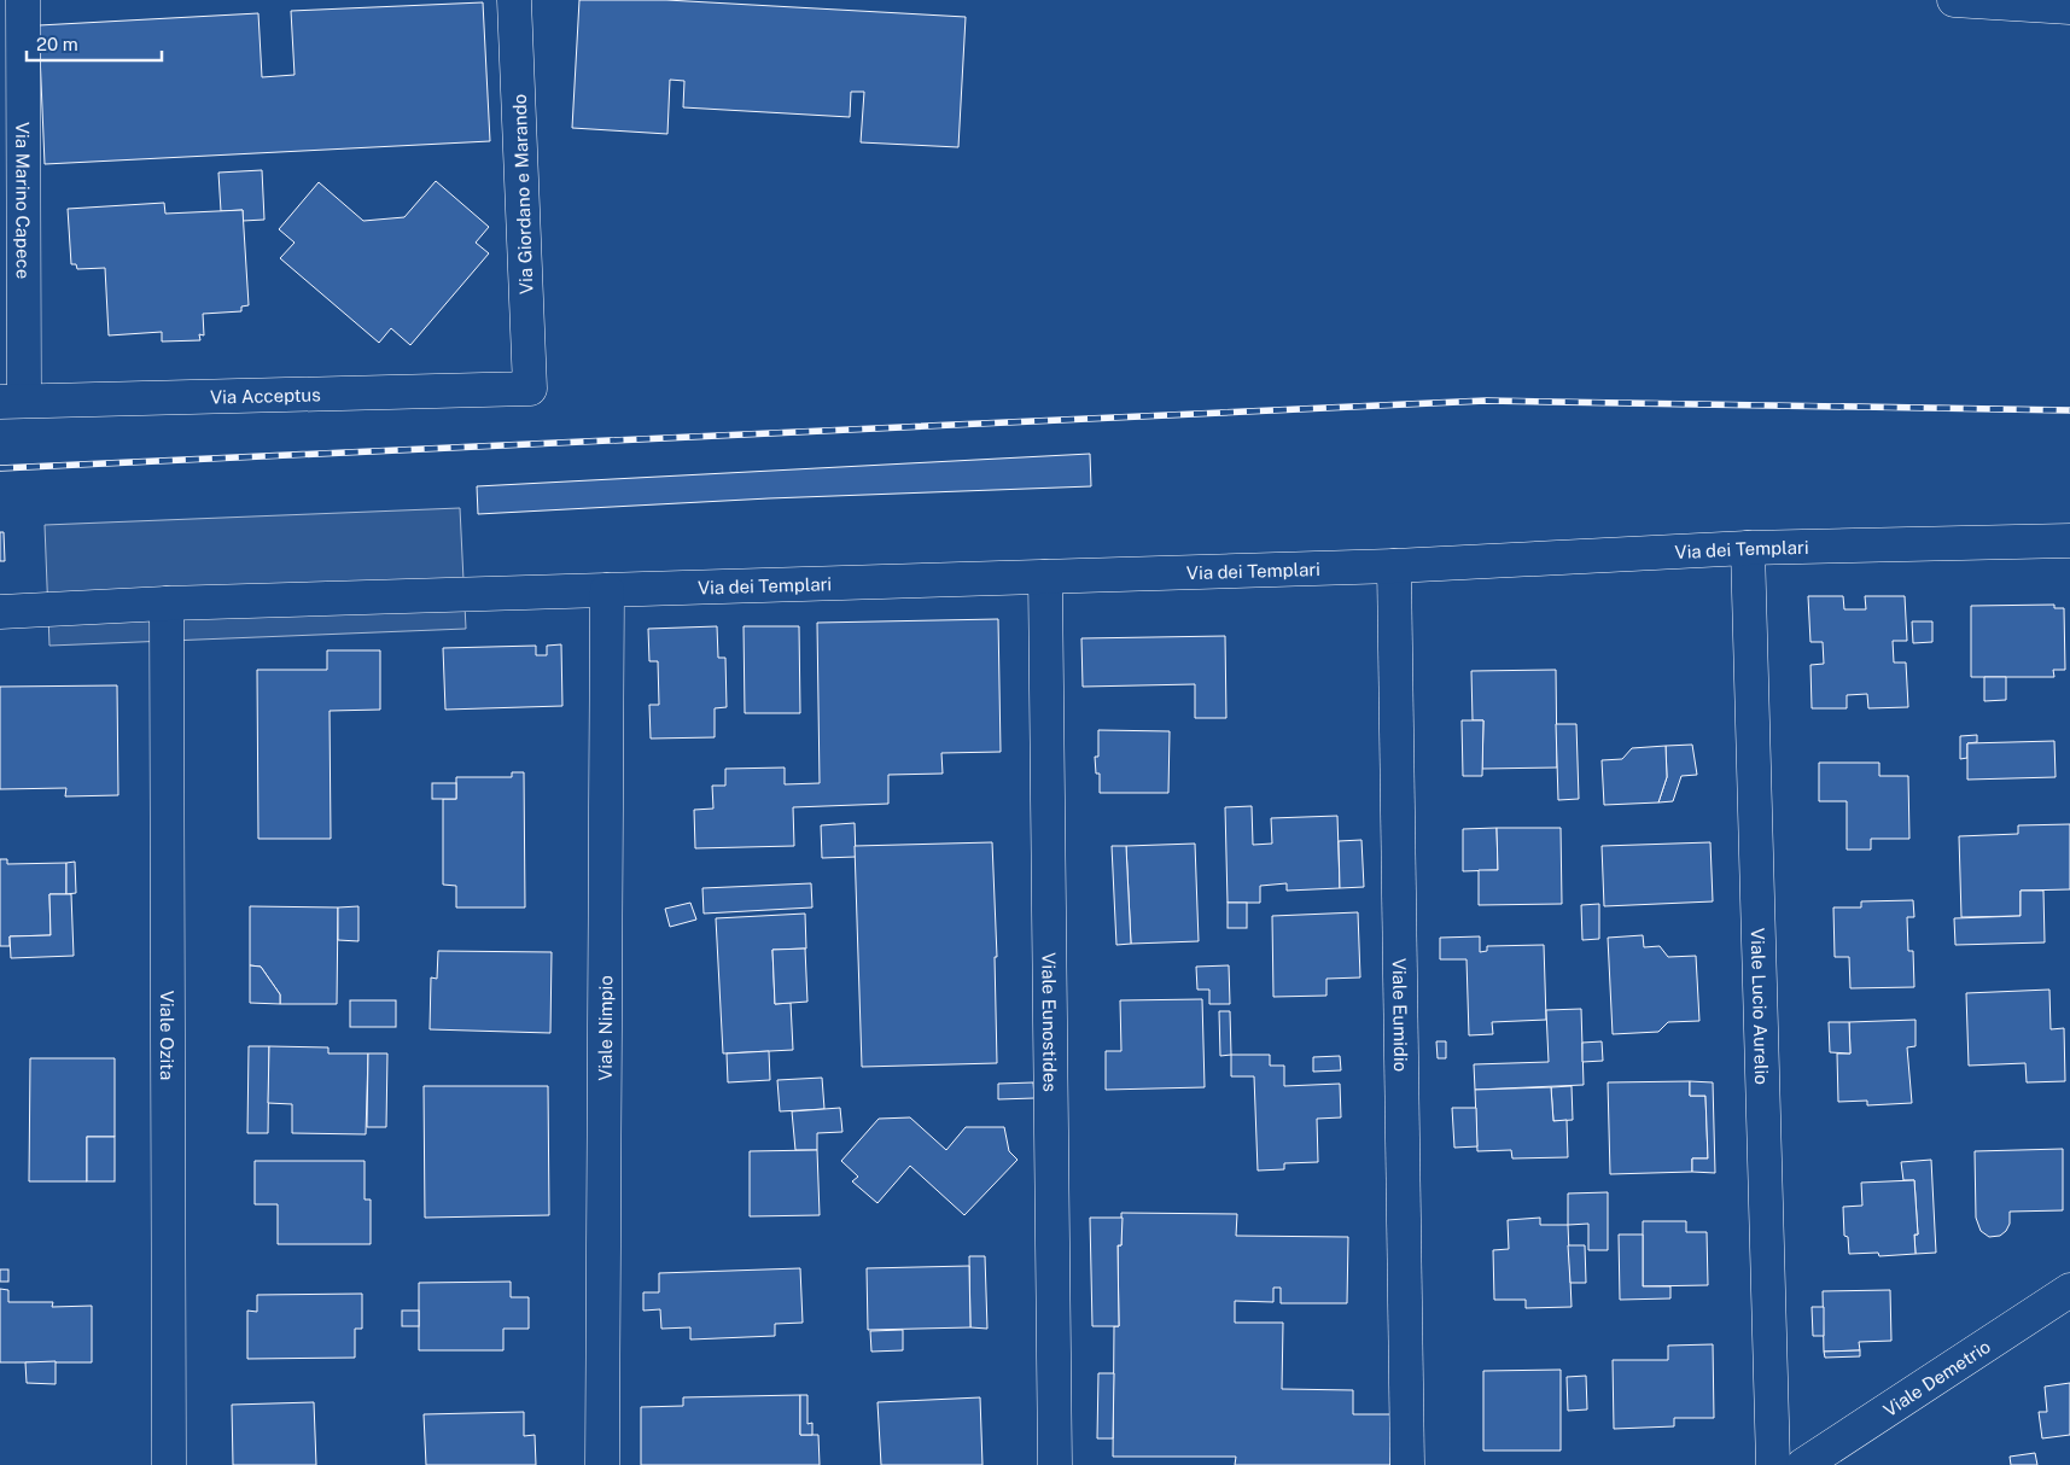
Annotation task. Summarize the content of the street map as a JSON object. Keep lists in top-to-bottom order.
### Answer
{
  "streets": {
    "street": [
      "Via Giordano e Marando",
      "Via Marino Capece",
      "Via Acceptus",
      "Via dei Templari",
      "Viale Lucio Aurelio",
      "Viale Eumidio",
      "Viale Eunostides",
      "Viale Nimpio",
      "Viale Ozita",
      "Viale Demetrio"
    ]
  },
  "crossings": [
    ["Via Giordano e Marando", "Via Acceptus"],
    ["Via Marino Capece", "Via Acceptus"],
    ["Via dei Templari", "Viale Lucio Aurelio"],
    ["Via dei Templari", "Viale Eumidio"],
    ["Via dei Templari", "Viale Eunostides"],
    ["Via dei Templari", "Viale Nimpio"],
    ["Via dei Templari", "Viale Ozita"]
  ],
  "scale_bar": "20 m"
}
